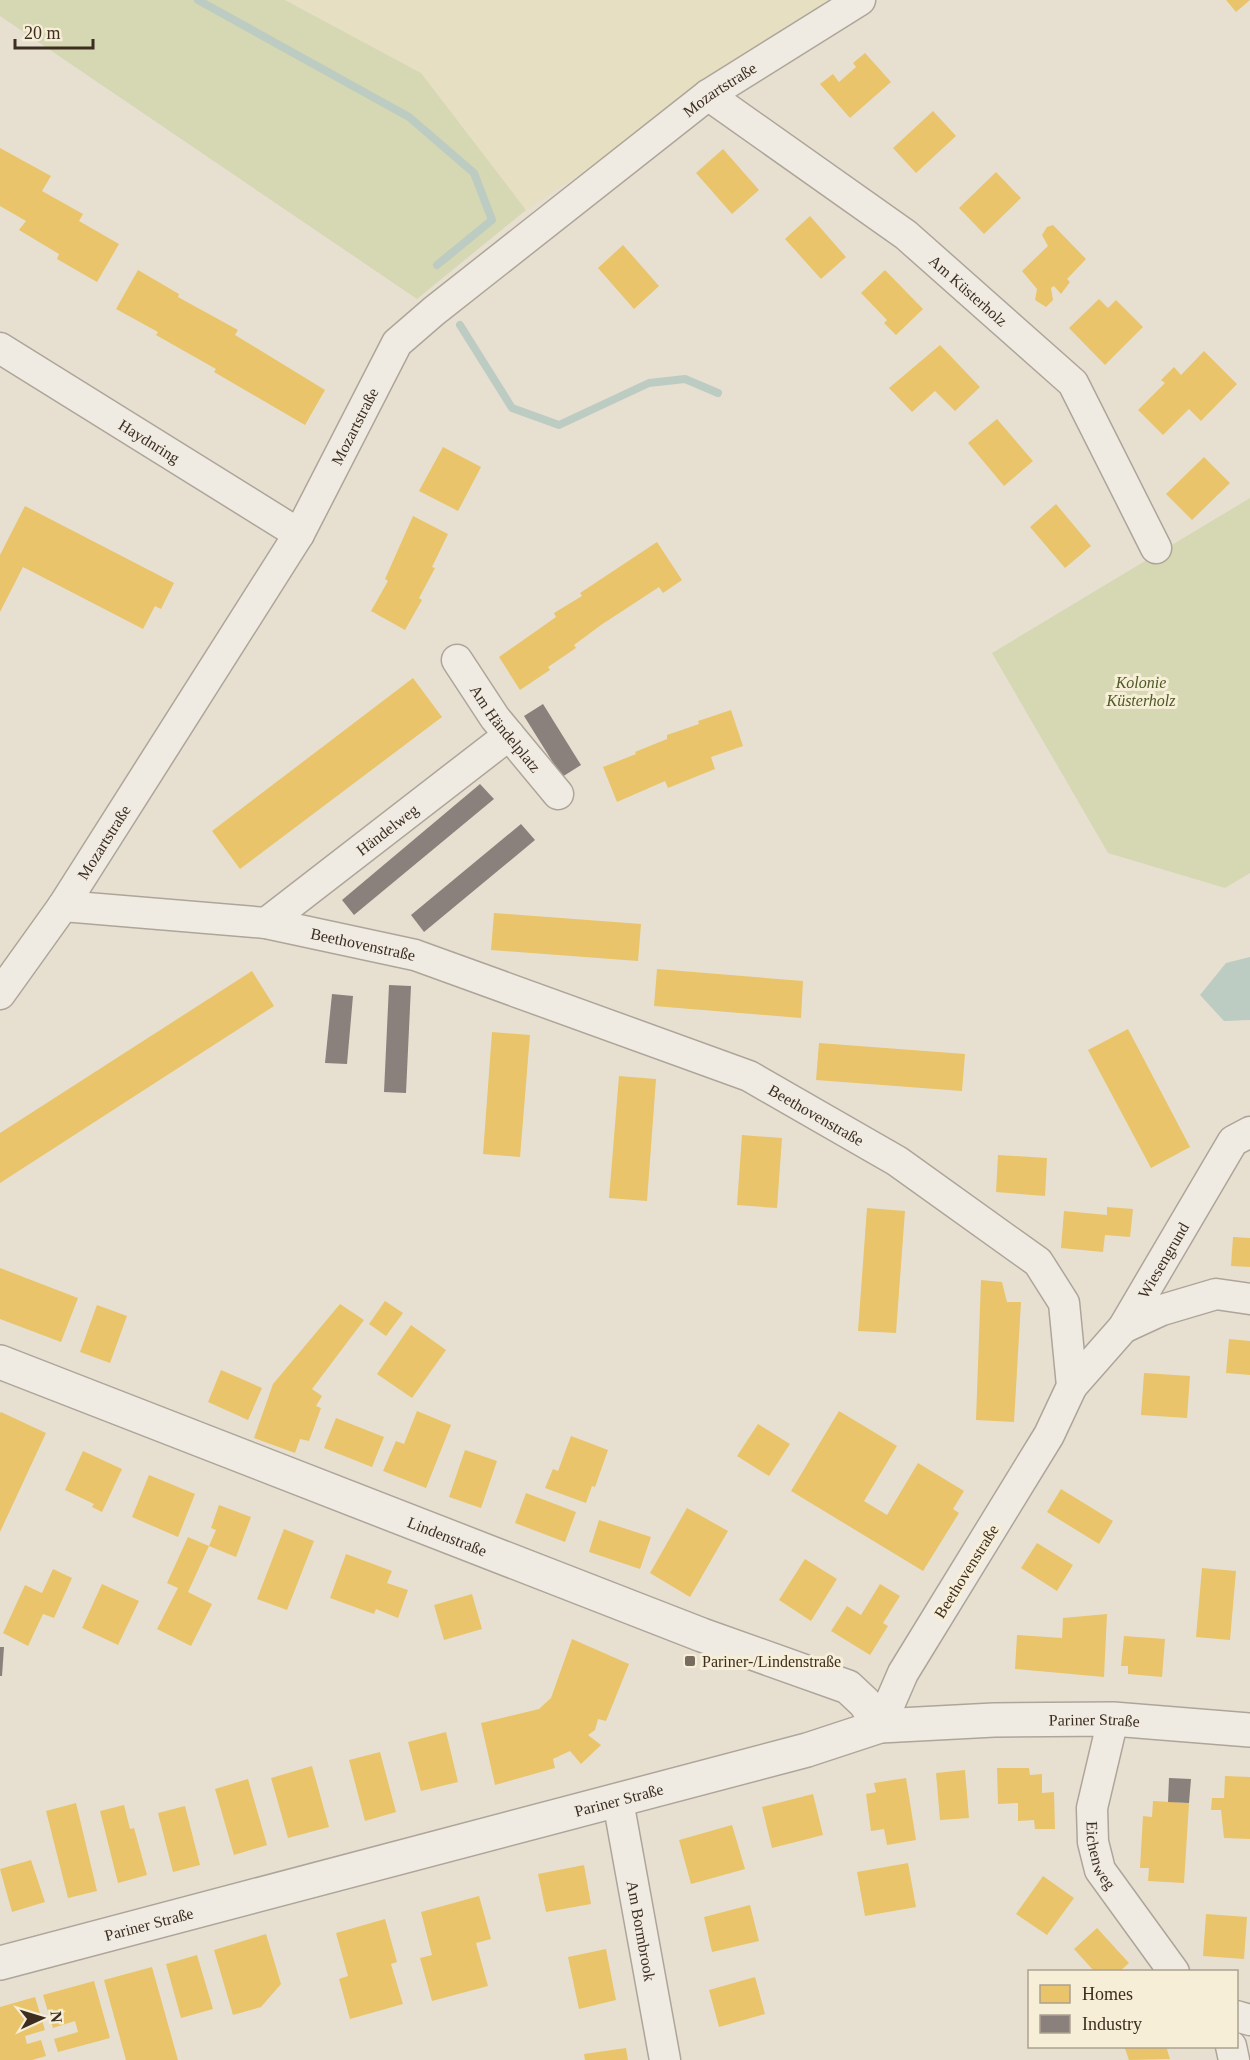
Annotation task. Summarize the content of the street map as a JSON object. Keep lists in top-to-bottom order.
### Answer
{
  "streets": {
    "street": [
      "Mozartstraße",
      "Am Küsterholz",
      "Haydnring",
      "Am Händelplatz",
      "Händelweg",
      "Beethovenstraße",
      "Wiesengrund",
      "Lindenstraße",
      "Pariner Straße",
      "Eichenweg",
      "Am Bormbrook"
    ]
  },
  "crossings": [
    ["Mozartstraße", "Am Küsterholz"],
    ["Mozartstraße", "Haydnring"],
    ["Mozartstraße", "Beethovenstraße"],
    ["Am Händelplatz", "Händelweg"],
    ["Händelweg", "Beethovenstraße"],
    ["Beethovenstraße", "Wiesengrund"],
    ["Beethovenstraße", "Lindenstraße"],
    ["Beethovenstraße", "Pariner Straße"],
    ["Lindenstraße", "Pariner Straße"],
    ["Pariner Straße", "Eichenweg"],
    ["Pariner Straße", "Am Bormbrook"]
  ],
  "parks": ["Kolonie Küsterholz"],
  "places": {
    "transit": ["Pariner-/Lindenstraße"]
  },
  "legend": ["Homes", "Industry"],
  "scale_bar": "20 m",
  "north": "right"
}
